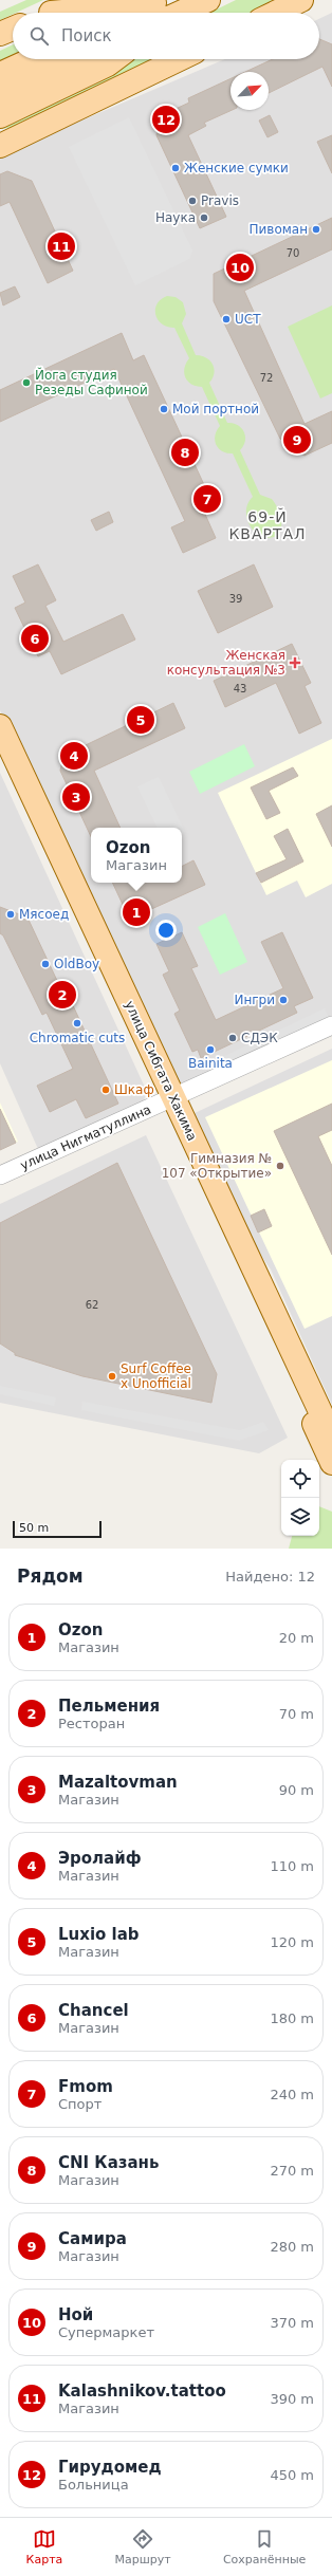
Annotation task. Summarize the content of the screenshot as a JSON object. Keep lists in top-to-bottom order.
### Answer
{
  "streets": {
    "main road": ["улица Сибгата Хакима"],
    "street": ["улица Нигматуллина"]
  },
  "crossings": [
    ["улица Сибгата Хакима", "улица Нигматуллина"]
  ],
  "districts": ["69-Й КВАРТАЛ"],
  "places": {
    "other": [
      "Женские сумки",
      "Pravis",
      "Наука",
      "Пивоман",
      "UCT",
      "Йога студия Резеды Сафиной",
      "Мой портной",
      "Мясоед",
      "OldBoy",
      "Ингри",
      "Chromatic cuts",
      "СДЭК",
      "Bainita",
      "Шкаф",
      "Гимназия № 107 «Открытие»",
      "Surf Coffee x Unofficial"
    ],
    "health": ["Женская консультация №3"]
  },
  "house_numbers": [
    "70",
    "72",
    "39",
    "43",
    "62"
  ],
  "scale_bar": "50 m",
  "north": "top right",
  "page": {
    "search": "Поиск",
    "pins": [
      "12",
      "11",
      "10",
      "9",
      "8",
      "7",
      "6",
      "5",
      "4",
      "3",
      "1",
      "2"
    ],
    "popup": ["Ozon", "Магазин"],
    "scale": "50 m",
    "heading": ["Рядом", "Найдено: 12"],
    "list": [
      {
        "mark": "1",
        "name": "Ozon",
        "note": "Магазин",
        "value": "20 m"
      },
      {
        "mark": "2",
        "name": "Пельмения",
        "note": "Ресторан",
        "value": "70 m"
      },
      {
        "mark": "3",
        "name": "Mazaltovman",
        "note": "Магазин",
        "value": "90 m"
      },
      {
        "mark": "4",
        "name": "Эролайф",
        "note": "Магазин",
        "value": "110 m"
      },
      {
        "mark": "5",
        "name": "Luxio lab",
        "note": "Магазин",
        "value": "120 m"
      },
      {
        "mark": "6",
        "name": "Chancel",
        "note": "Магазин",
        "value": "180 m"
      },
      {
        "mark": "7",
        "name": "Fmom",
        "note": "Спорт",
        "value": "240 m"
      },
      {
        "mark": "8",
        "name": "CNI Казань",
        "note": "Магазин",
        "value": "270 m"
      },
      {
        "mark": "9",
        "name": "Самира",
        "note": "Магазин",
        "value": "280 m"
      },
      {
        "mark": "10",
        "name": "Ной",
        "note": "Супермаркет",
        "value": "370 m"
      },
      {
        "mark": "11",
        "name": "Kalashnikov.tattoo",
        "note": "Магазин",
        "value": "390 m"
      },
      {
        "mark": "12",
        "name": "Гирудомед",
        "note": "Больница",
        "value": "450 m"
      }
    ],
    "nav": ["Карта", "Маршрут", "Сохранённые"]
  }
}
